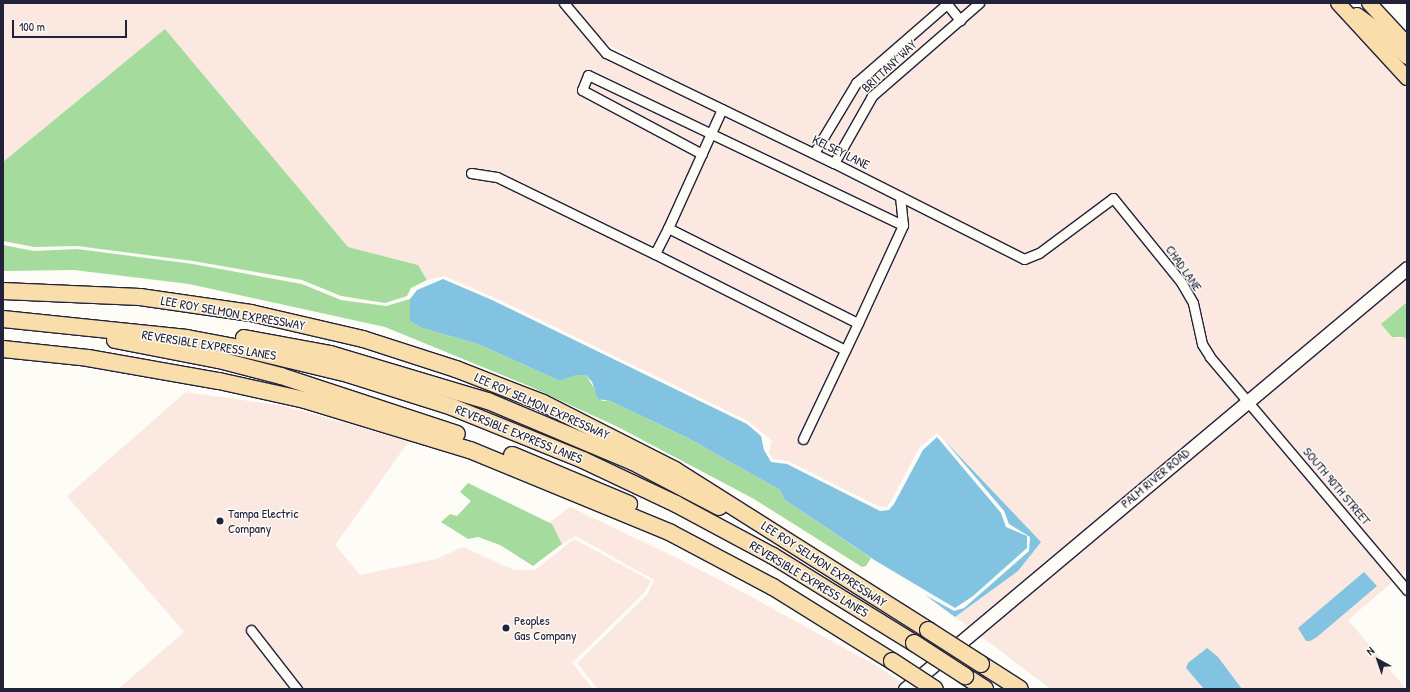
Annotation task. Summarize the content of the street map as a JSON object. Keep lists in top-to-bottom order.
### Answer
{
  "streets": {
    "highway": ["LEE ROY SELMON EXPRESSWAY", "REVERSIBLE EXPRESS LANES"],
    "street": [
      "BRITTANY WAY",
      "KELSEY LANE",
      "CHAD LANE",
      "PALM RIVER ROAD",
      "SOUTH 90TH STREET"
    ]
  },
  "crossings": [
    ["BRITTANY WAY", "KELSEY LANE"],
    ["KELSEY LANE", "CHAD LANE"],
    ["CHAD LANE", "PALM RIVER ROAD"],
    ["CHAD LANE", "SOUTH 90TH STREET"],
    ["PALM RIVER ROAD", "SOUTH 90TH STREET"]
  ],
  "places": ["Tampa Electric Company", "Peoples Gas Company"],
  "scale_bar": "100 m",
  "north": "top left"
}
